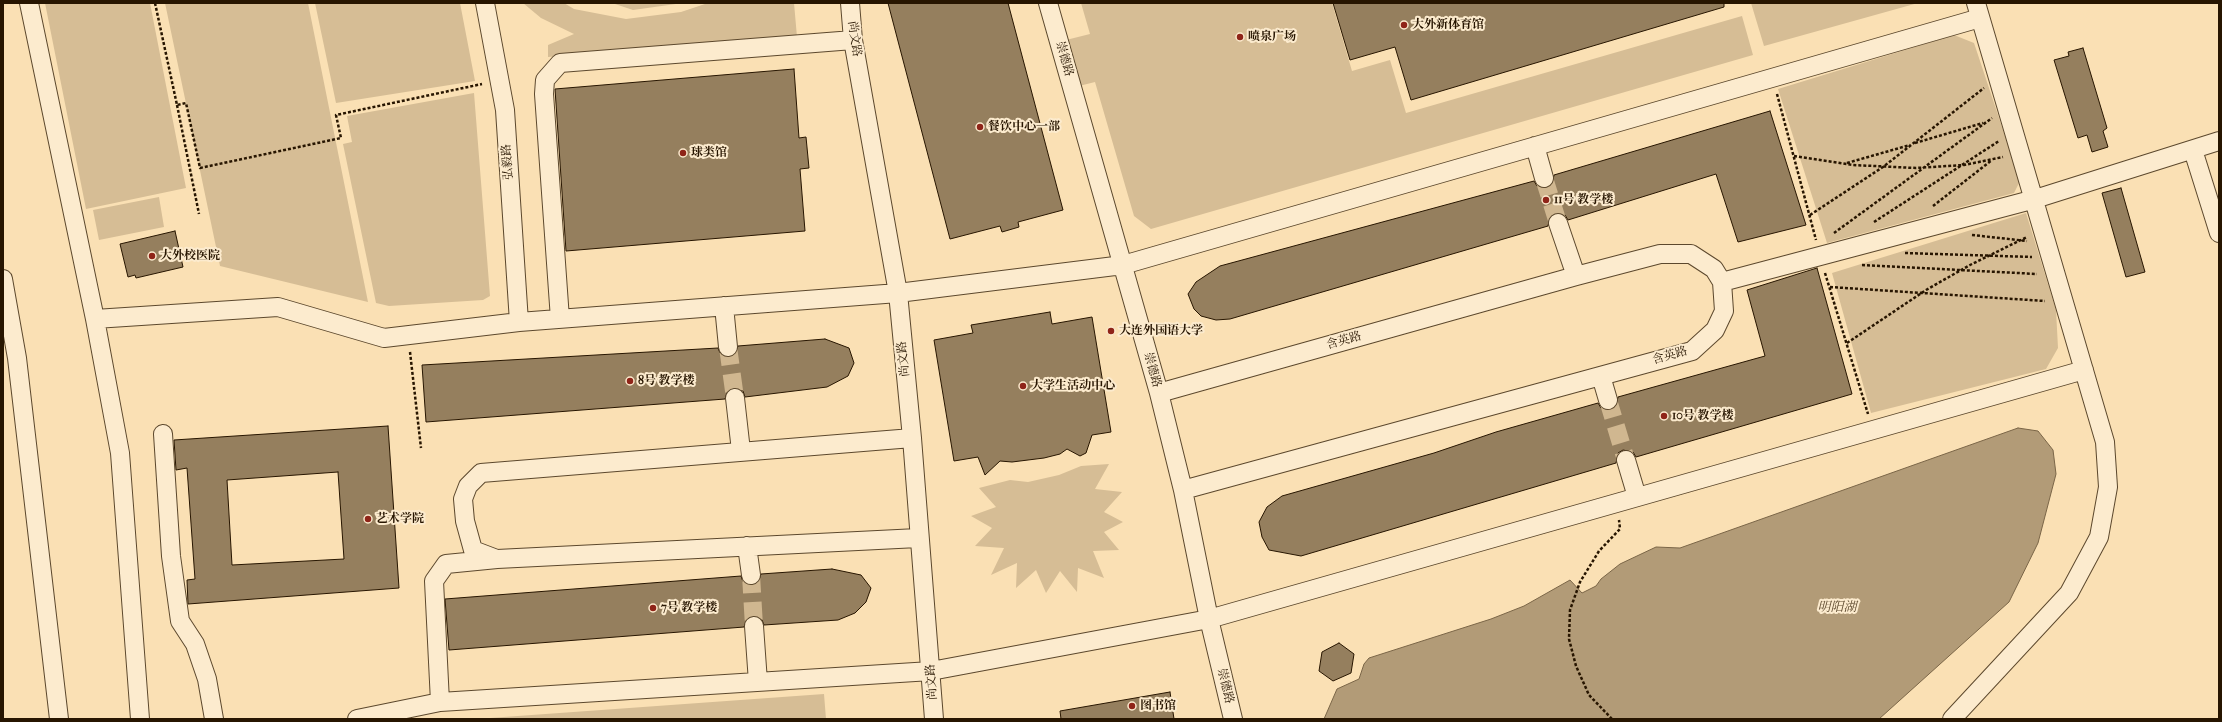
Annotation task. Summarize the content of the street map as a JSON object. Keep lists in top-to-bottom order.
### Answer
{
  "streets": {
    "street": [
      "尚文路",
      "崇德路",
      "弘毅路",
      "含英路"
    ]
  },
  "crossings": [
    ["崇德路", "含英路"]
  ],
  "water": ["明阳湖"],
  "places": [
    "大外新体育馆",
    "喷泉广场",
    "餐饮中心一部",
    "球类馆",
    "11号 教学楼",
    "大外校医院",
    "大连外国语大学",
    "8号 教学楼",
    "大学生活动中心",
    "10号 教学楼",
    "艺术学院",
    "7号 教学楼",
    "图书馆"
  ]
}
